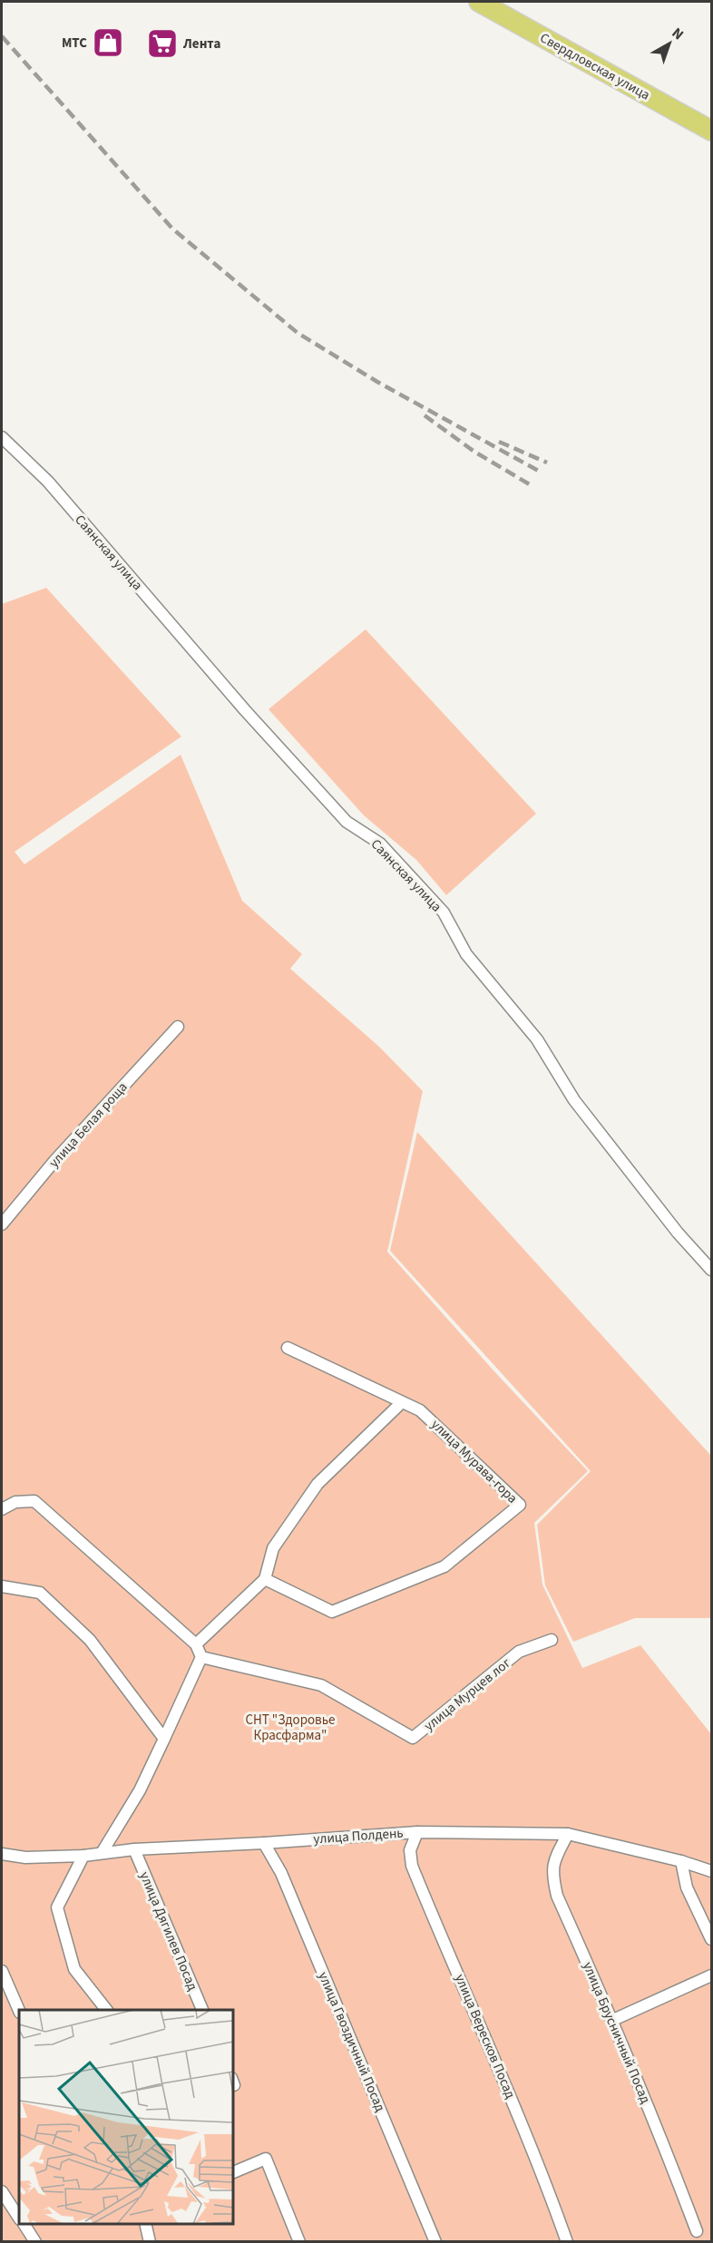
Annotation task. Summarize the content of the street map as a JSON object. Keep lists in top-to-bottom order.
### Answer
{
  "streets": {
    "highway": ["Свердловская улица"],
    "street": [
      "Саянская улица",
      "улица Белая роща",
      "улица Мурава-гора",
      "улица Мурцев лог",
      "улица Полдень",
      "улица Дягилев Посад",
      "улица Брусничный Посад",
      "улица Вересков Посад",
      "улица Гвоздичный Посад"
    ]
  },
  "crossings": [
    ["улица Полдень", "улица Дягилев Посад"],
    ["улица Полдень", "улица Брусничный Посад"],
    ["улица Полдень", "улица Вересков Посад"],
    ["улица Полдень", "улица Гвоздичный Посад"]
  ],
  "parks": ["СНТ \"Здоровье Красфарма\""],
  "places": {
    "shop": ["МТС"],
    "supermarket": ["Лента"]
  },
  "north": "top right"
}
